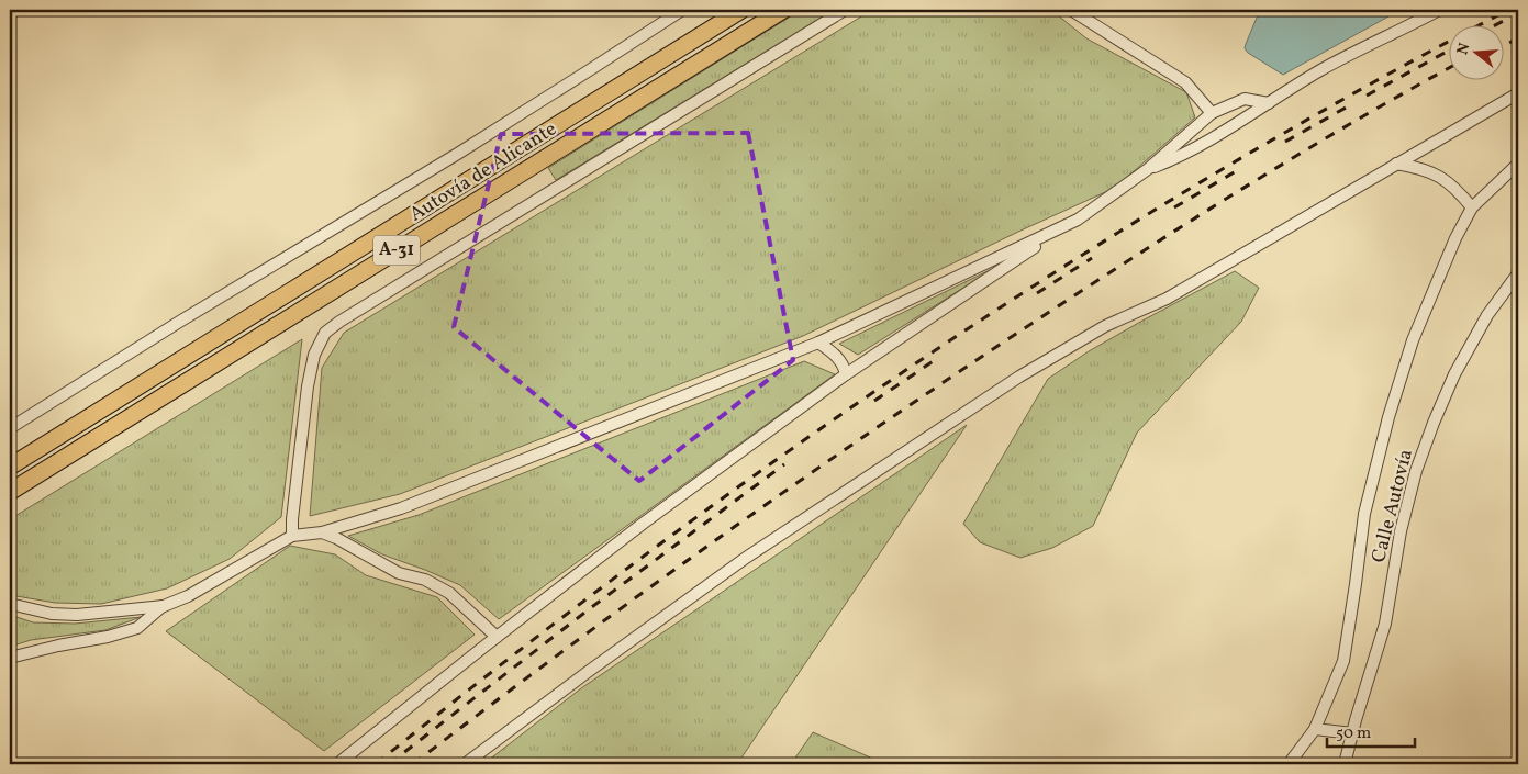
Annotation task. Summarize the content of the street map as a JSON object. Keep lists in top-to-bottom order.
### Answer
{
  "streets": {
    "highway": ["Autovía de Alicante", "A-31"],
    "street": ["Calle Autovía"]
  },
  "scale_bar": "50 m",
  "north": "left"
}
